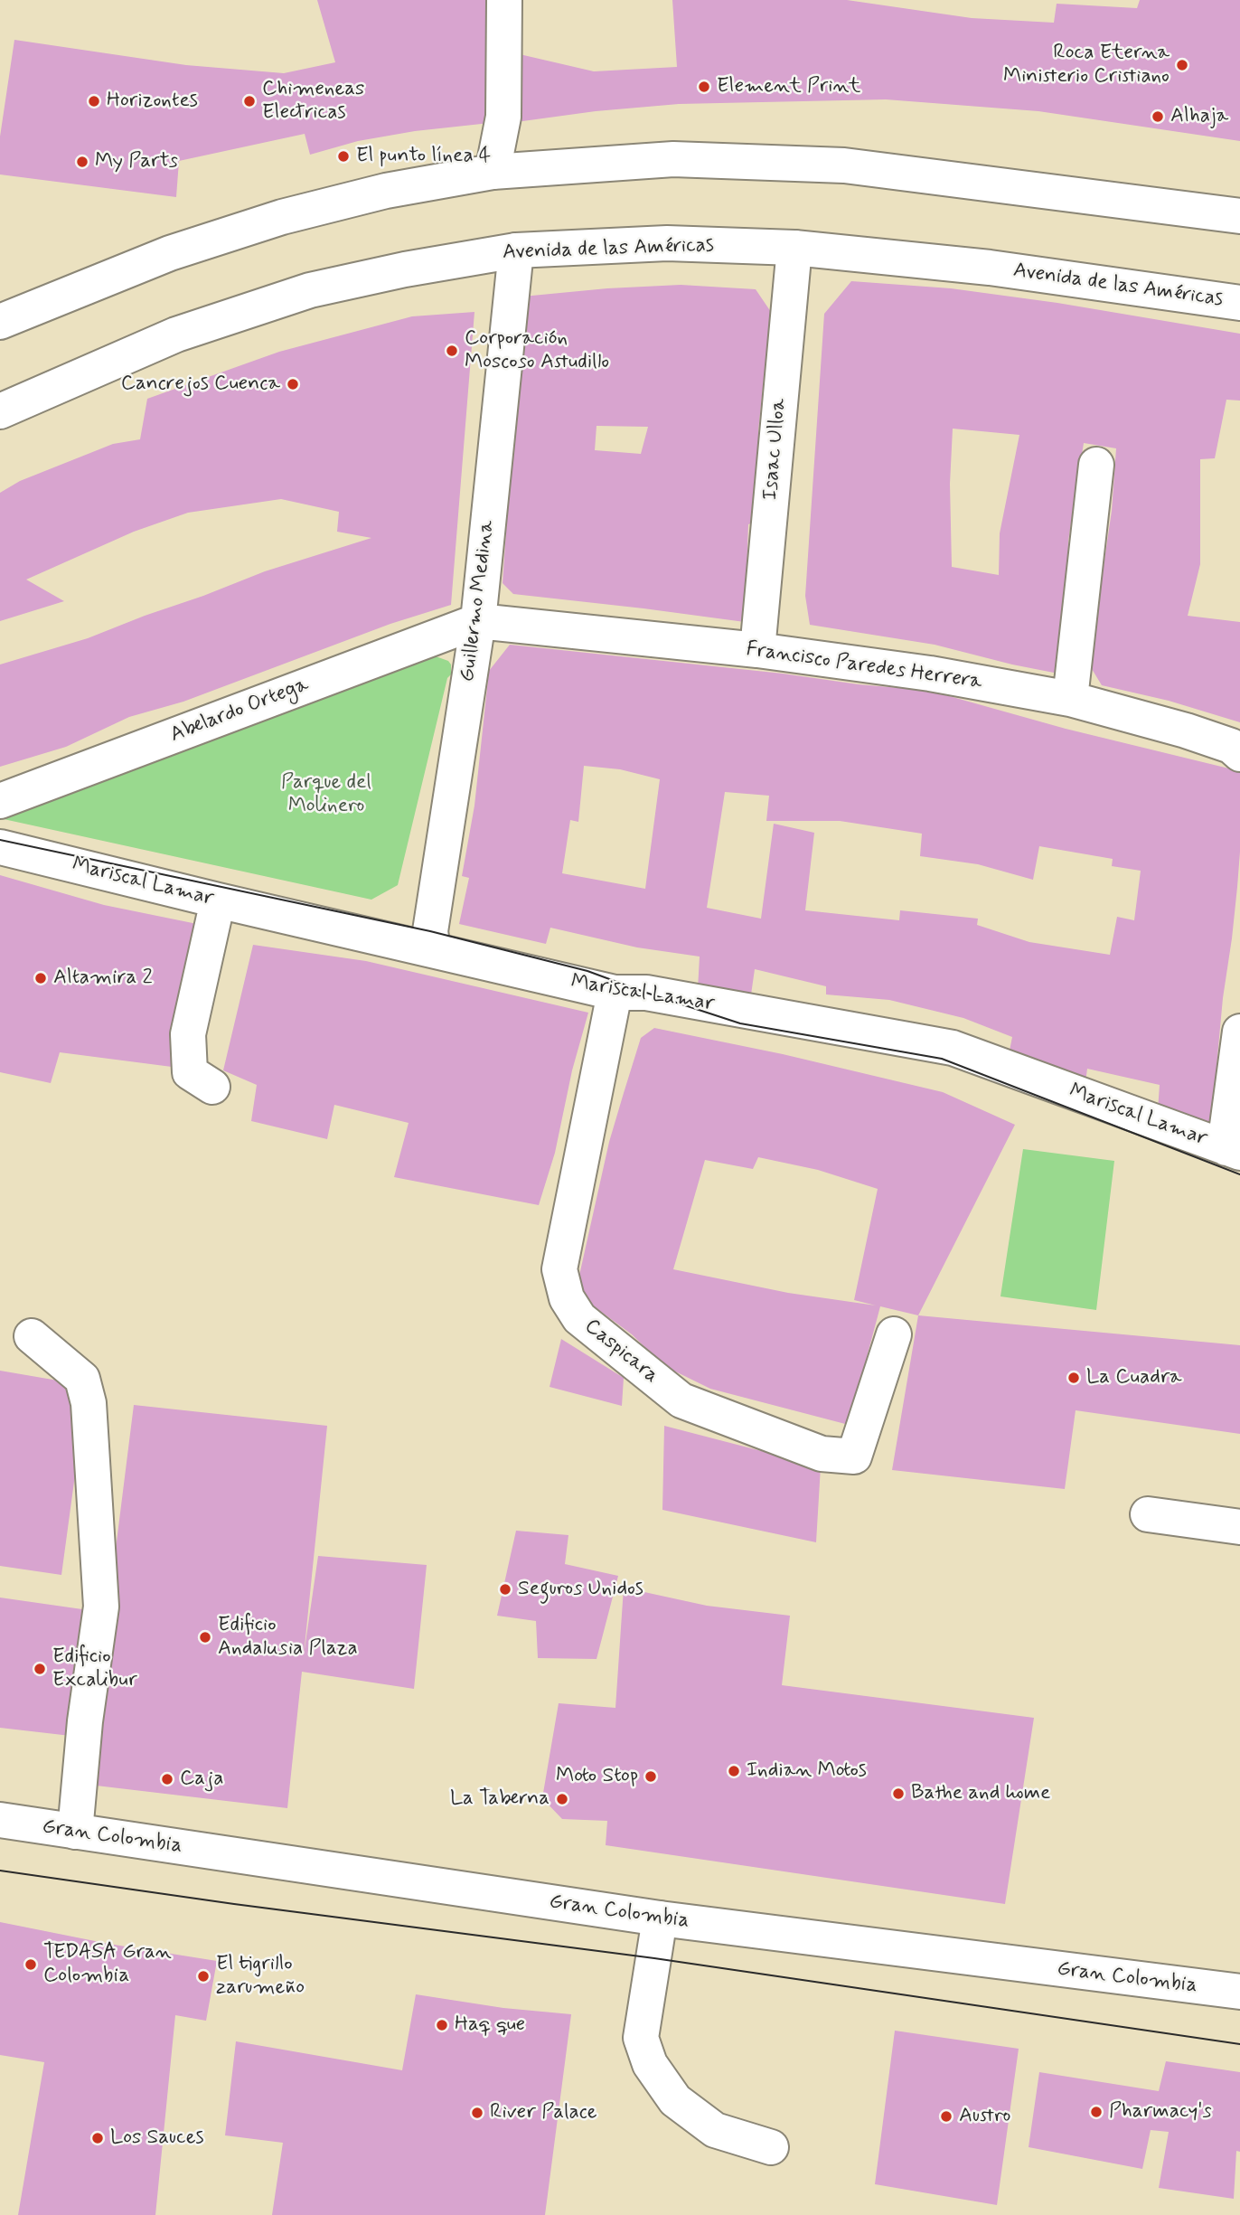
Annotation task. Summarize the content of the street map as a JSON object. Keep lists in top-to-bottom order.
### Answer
{
  "streets": {
    "street": [
      "Avenida de las Américas",
      "Isaac Ulloa",
      "Guillermo Medina",
      "Francisco Paredes Herrera",
      "Abelardo Ortega",
      "Mariscal Lamar",
      "Caspicara",
      "Gran Colombia"
    ]
  },
  "crossings": [
    ["Avenida de las Américas", "Isaac Ulloa"],
    ["Avenida de las Américas", "Guillermo Medina"],
    ["Isaac Ulloa", "Francisco Paredes Herrera"],
    ["Guillermo Medina", "Francisco Paredes Herrera"],
    ["Guillermo Medina", "Abelardo Ortega"],
    ["Guillermo Medina", "Mariscal Lamar"],
    ["Francisco Paredes Herrera", "Abelardo Ortega"],
    ["Mariscal Lamar", "Caspicara"]
  ],
  "parks": ["Parque del Molinero"],
  "places": [
    "Roca Eterna Ministerio Cristiano",
    "Element Print",
    "Horizontes",
    "Chimeneas Electricas",
    "Alhaja",
    "El punto línea 4",
    "My Parts",
    "Corporación Moscoso Astudillo",
    "Cancrejos Cuenca",
    "Altamira 2",
    "La Cuadra",
    "Seguros Unidos",
    "Edificio Andalusia Plaza",
    "Edificio Excalibur",
    "Indian Motos",
    "Moto Stop",
    "Caja",
    "Bathe and home",
    "La Taberna",
    "TEDASA Gran Colombia",
    "El tigrillo zarumeño",
    "Haq que",
    "Pharmacy's",
    "River Palace",
    "Austro",
    "Los Sauces"
  ]
}
